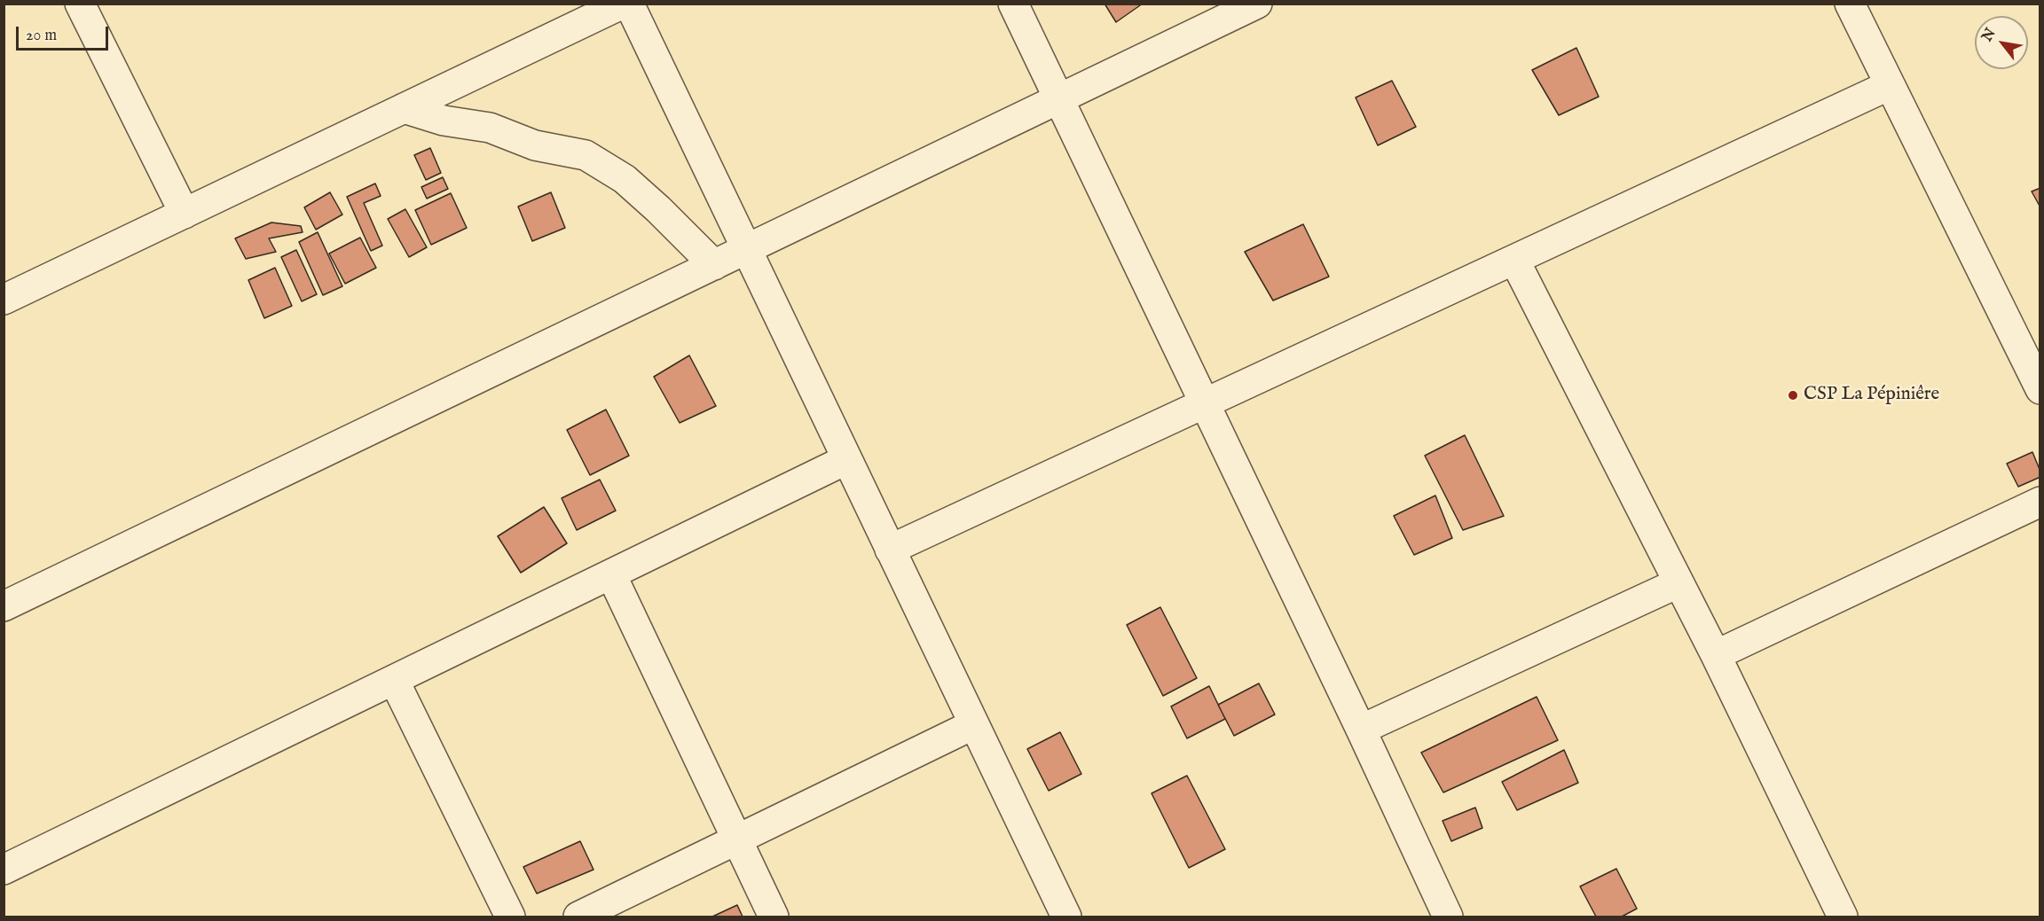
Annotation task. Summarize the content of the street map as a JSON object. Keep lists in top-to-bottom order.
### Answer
{
  "places": ["CSP La Pépiniêre"],
  "scale_bar": "20 m",
  "north": "top left"
}
